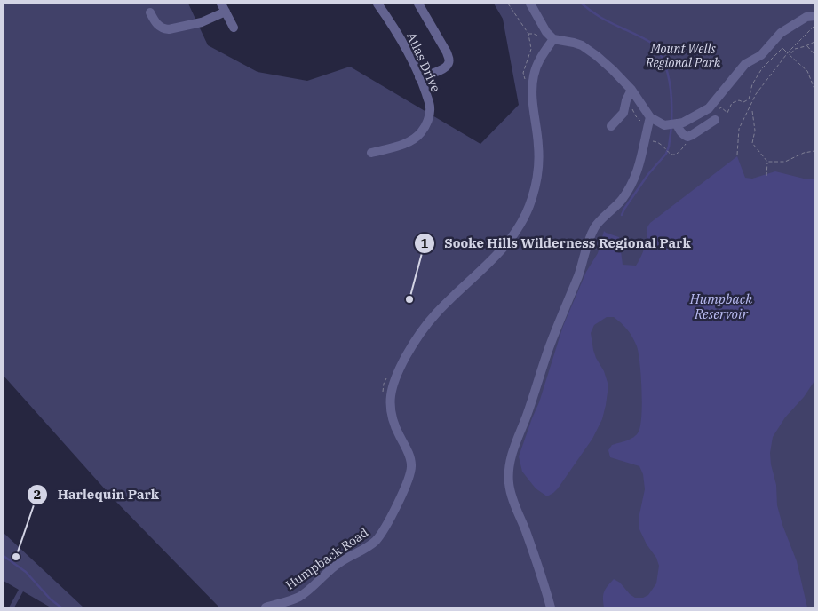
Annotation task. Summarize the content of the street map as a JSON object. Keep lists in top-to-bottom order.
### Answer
{
  "streets": {
    "street": ["Atlas Drive", "Humpback Road"]
  },
  "water": ["Humpback Reservoir"],
  "parks": ["Mount Wells Regional Park"],
  "places": ["Sooke Hills Wilderness Regional Park", "Harlequin Park"]
}
